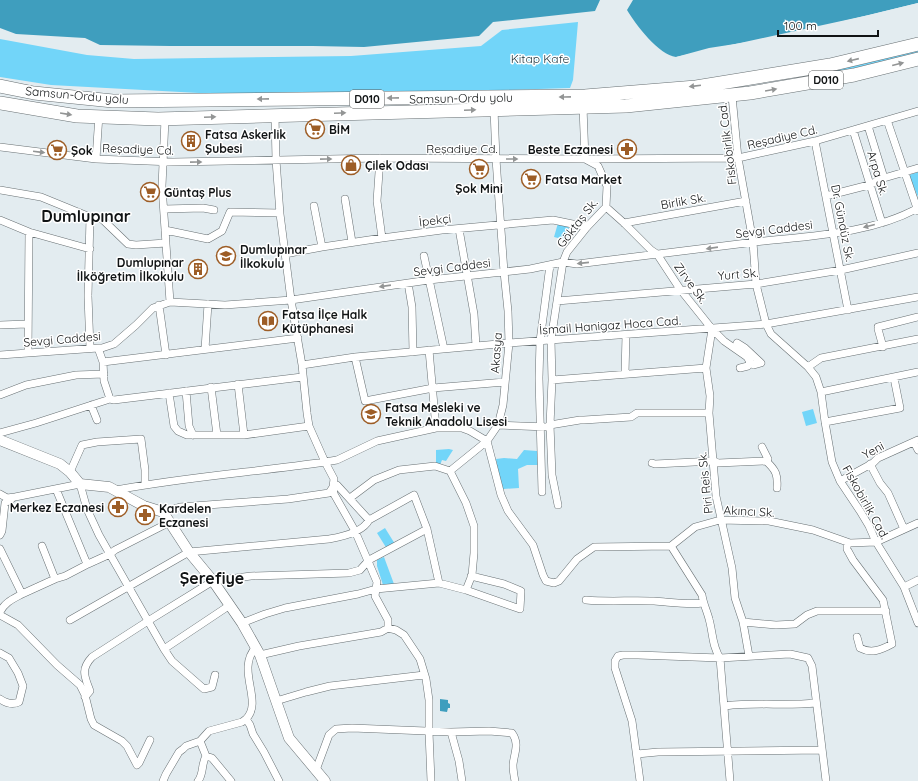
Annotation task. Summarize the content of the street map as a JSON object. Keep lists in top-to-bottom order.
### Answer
{
  "streets": {
    "highway": ["D010", "Samsun-Ordu yolu"],
    "street": [
      "Reşadiye Cd.",
      "Fiskobirlik Cad.",
      "Arpa Sk.",
      "Birlik Sk.",
      "İpekçi",
      "Göktaş Sk.",
      "Dr. Gündüz Sk.",
      "Sevgi Caddesi",
      "Yurt Sk.",
      "Zirve Sk.",
      "İsmail Hanigaz Hoca Cad.",
      "Akasya",
      "Yeni",
      "Piri Reis Sk.",
      "Akıncı Sk."
    ]
  },
  "crossings": [
    ["Samsun-Ordu yolu", "Fiskobirlik Cad."],
    ["Samsun-Ordu yolu", "Akasya"],
    ["Reşadiye Cd.", "Fiskobirlik Cad."],
    ["Reşadiye Cd.", "Arpa Sk."],
    ["Reşadiye Cd.", "Göktaş Sk."],
    ["Reşadiye Cd.", "Dr. Gündüz Sk."],
    ["Reşadiye Cd.", "Akasya"],
    ["Fiskobirlik Cad.", "Birlik Sk."],
    ["Fiskobirlik Cad.", "Sevgi Caddesi"],
    ["Fiskobirlik Cad.", "Yurt Sk."],
    ["Fiskobirlik Cad.", "İsmail Hanigaz Hoca Cad."],
    ["Fiskobirlik Cad.", "Yeni"],
    ["Fiskobirlik Cad.", "Akıncı Sk."],
    ["Arpa Sk.", "Sevgi Caddesi"],
    ["Birlik Sk.", "Zirve Sk."],
    ["İpekçi", "Göktaş Sk."],
    ["İpekçi", "Akasya"],
    ["Göktaş Sk.", "Sevgi Caddesi"],
    ["Göktaş Sk.", "Yurt Sk."],
    ["Göktaş Sk.", "Zirve Sk."],
    ["Göktaş Sk.", "İsmail Hanigaz Hoca Cad."],
    ["Dr. Gündüz Sk.", "Sevgi Caddesi"],
    ["Dr. Gündüz Sk.", "Yurt Sk."],
    ["Dr. Gündüz Sk.", "İsmail Hanigaz Hoca Cad."],
    ["Sevgi Caddesi", "Zirve Sk."],
    ["Sevgi Caddesi", "Akasya"],
    ["Yurt Sk.", "Zirve Sk."],
    ["Zirve Sk.", "İsmail Hanigaz Hoca Cad."],
    ["Zirve Sk.", "Piri Reis Sk."],
    ["İsmail Hanigaz Hoca Cad.", "Akasya"],
    ["İsmail Hanigaz Hoca Cad.", "Piri Reis Sk."],
    ["Piri Reis Sk.", "Akıncı Sk."]
  ],
  "one_way": ["Sevgi Caddesi"],
  "districts": ["Dumlupınar", "Şerefiye"],
  "parks": ["Kitap Kafe"],
  "places": {
    "supermarket": [
      "BİM",
      "Şok",
      "Şok Mini",
      "Fatsa Market",
      "Güntaş Plus"
    ],
    "building": ["Fatsa Askerlik Şubesi", "Dumlupınar İlköğretim İlkokulu"],
    "pharmacy": ["Beste Eczanesi", "Merkez Eczanesi", "Kardelen Eczanesi"],
    "shop": ["Çilek Odası"],
    "school or university": ["Dumlupınar İlkokulu", "Fatsa Mesleki ve Teknik Anadolu Lisesi"],
    "library": ["Fatsa İlçe Halk Kütüphanesi"]
  },
  "scale_bar": "100 m"
}
